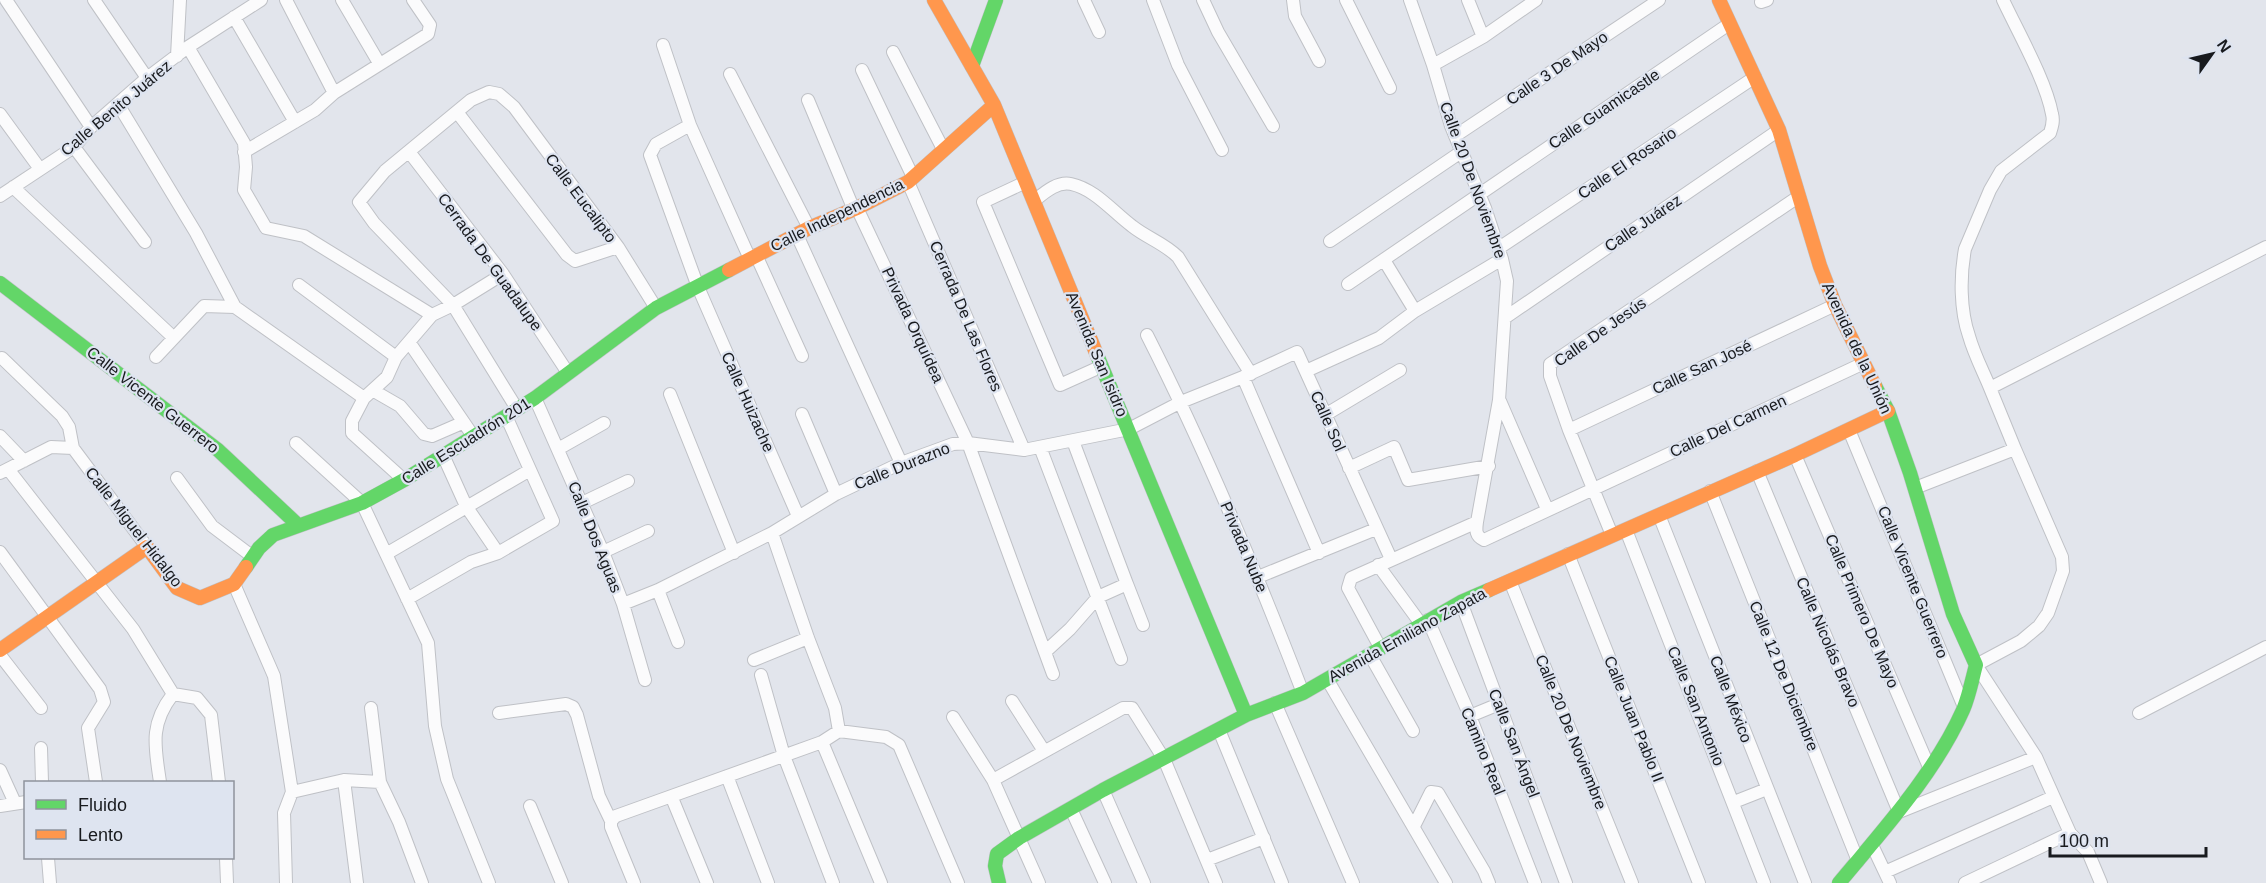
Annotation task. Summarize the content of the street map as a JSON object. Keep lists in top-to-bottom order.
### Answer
{
  "streets": {
    "main road": [
      "Calle Independencia",
      "Avenida de la Unión",
      "Avenida San Isidro",
      "Calle Vicente Guerrero",
      "Calle Escuadrón 201",
      "Calle Miguel Hidalgo",
      "Avenida Emiliano Zapata"
    ],
    "street": [
      "Calle 3 De Mayo",
      "Calle Benito Juárez",
      "Calle Guamicastle",
      "Calle El Rosario",
      "Calle 20 De Noviembre",
      "Calle Eucalipto",
      "Calle Juárez",
      "Cerrada De Guadalupe",
      "Cerrada De Las Flores",
      "Privada Orquídea",
      "Calle De Jesús",
      "Calle San José",
      "Calle Huizache",
      "Calle Sol",
      "Calle Del Carmen",
      "Calle Durazno",
      "Calle Dos Aguas",
      "Privada Nube",
      "Calle Primero De Mayo",
      "Calle Nicolás Bravo",
      "Calle 12 De Diciembre",
      "Calle México",
      "Calle San Antonio",
      "Calle Juan Pablo II",
      "Calle San Ángel",
      "Camino Real"
    ]
  },
  "crossings": [
    ["Calle 3 De Mayo", "Calle 20 De Noviembre"],
    ["Calle Guamicastle", "Calle 20 De Noviembre"],
    ["Calle Guamicastle", "Avenida de la Unión"],
    ["Calle El Rosario", "Calle 20 De Noviembre"],
    ["Calle El Rosario", "Avenida de la Unión"],
    ["Calle El Rosario", "Calle Sol"],
    ["Calle 20 De Noviembre", "Calle Juárez"],
    ["Calle 20 De Noviembre", "Calle Sol"],
    ["Calle 20 De Noviembre", "Avenida Emiliano Zapata"],
    ["Calle Eucalipto", "Calle Escuadrón 201"],
    ["Calle Independencia", "Cerrada De Las Flores"],
    ["Calle Independencia", "Privada Orquídea"],
    ["Calle Independencia", "Avenida San Isidro"],
    ["Calle Independencia", "Calle Huizache"],
    ["Calle Independencia", "Calle Escuadrón 201"],
    ["Calle Juárez", "Avenida de la Unión"],
    ["Cerrada De Guadalupe", "Calle Escuadrón 201"],
    ["Cerrada De Las Flores", "Calle Durazno"],
    ["Privada Orquídea", "Calle Durazno"],
    ["Calle De Jesús", "Avenida de la Unión"],
    ["Calle De Jesús", "Calle San José"],
    ["Calle De Jesús", "Calle Del Carmen"],
    ["Calle De Jesús", "Avenida Emiliano Zapata"],
    ["Avenida de la Unión", "Calle San José"],
    ["Avenida de la Unión", "Calle Del Carmen"],
    ["Avenida de la Unión", "Avenida Emiliano Zapata"],
    ["Avenida San Isidro", "Calle Durazno"],
    ["Avenida San Isidro", "Avenida Emiliano Zapata"],
    ["Calle Vicente Guerrero", "Calle Escuadrón 201"],
    ["Calle Vicente Guerrero", "Avenida Emiliano Zapata"],
    ["Calle Huizache", "Calle Escuadrón 201"],
    ["Calle Huizache", "Calle Durazno"],
    ["Calle Sol", "Calle Durazno"],
    ["Calle Escuadrón 201", "Calle Miguel Hidalgo"],
    ["Calle Escuadrón 201", "Calle Dos Aguas"],
    ["Calle Durazno", "Calle Dos Aguas"],
    ["Calle Durazno", "Privada Nube"],
    ["Privada Nube", "Avenida Emiliano Zapata"],
    ["Calle Primero De Mayo", "Avenida Emiliano Zapata"],
    ["Avenida Emiliano Zapata", "Calle Nicolás Bravo"],
    ["Avenida Emiliano Zapata", "Calle 12 De Diciembre"],
    ["Avenida Emiliano Zapata", "Calle México"],
    ["Avenida Emiliano Zapata", "Calle San Antonio"],
    ["Avenida Emiliano Zapata", "Calle Juan Pablo II"],
    ["Avenida Emiliano Zapata", "Calle San Ángel"],
    ["Avenida Emiliano Zapata", "Camino Real"]
  ],
  "legend": ["Fluido", "Lento"],
  "scale_bar": "100 m",
  "north": "top right"
}
